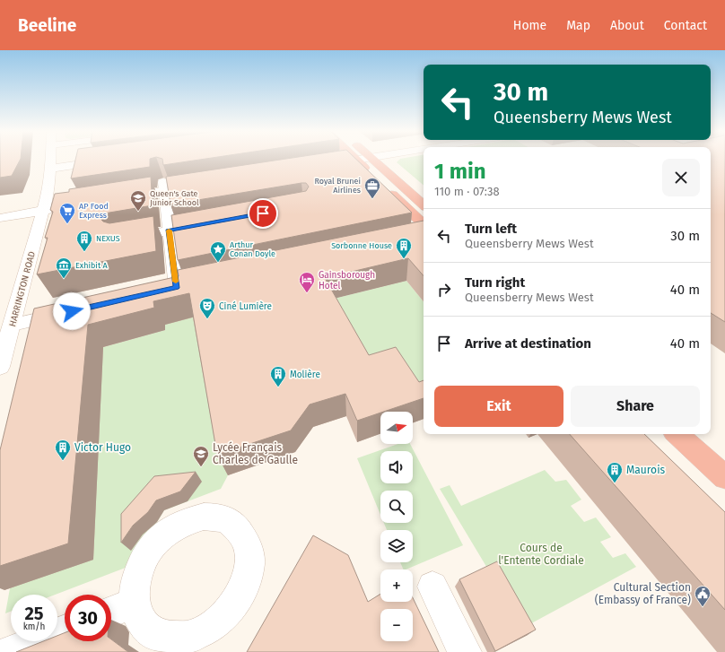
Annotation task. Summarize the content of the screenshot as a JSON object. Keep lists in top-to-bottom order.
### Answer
{
  "streets": {
    "street": ["HARRINGTON ROAD"]
  },
  "parks": ["Cours de l'Entente Cordiale"],
  "places": {
    "office": ["Royal Brunei Airlines"],
    "school or university": ["Queen's Gate Junior School", "Lycée Français Charles de Gaulle"],
    "supermarket": ["AP Food Express"],
    "building": [
      "NEXUS",
      "Sorbonne House",
      "Molière",
      "Victor Hugo",
      "Maurois"
    ],
    "place": ["Arthur Conan Doyle"],
    "museum": ["Exhibit A"],
    "hotel": ["Gainsborough Hotel"],
    "theatre": ["Ciné Lumière"],
    "public building": ["Cultural Section (Embassy of France)"]
  },
  "north": "right",
  "page": {
    "header": "Beeline",
    "nav": [
      "Home",
      "Map",
      "About",
      "Contact"
    ],
    "turn": ["30 m", "Queensberry Mews West"],
    "heading": ["1 min", "110 m · 07:38"],
    "list": [
      {
        "name": "Turn left",
        "note": "Queensberry Mews West",
        "value": "30 m"
      },
      {
        "name": "Turn right",
        "note": "Queensberry Mews West",
        "value": "40 m"
      },
      {
        "name": "Arrive at destination",
        "value": "40 m"
      }
    ],
    "buttons": ["Exit", "Share"],
    "map_buttons": ["+", "−"],
    "speed": "25 km/h",
    "limit": "30"
  }
}
